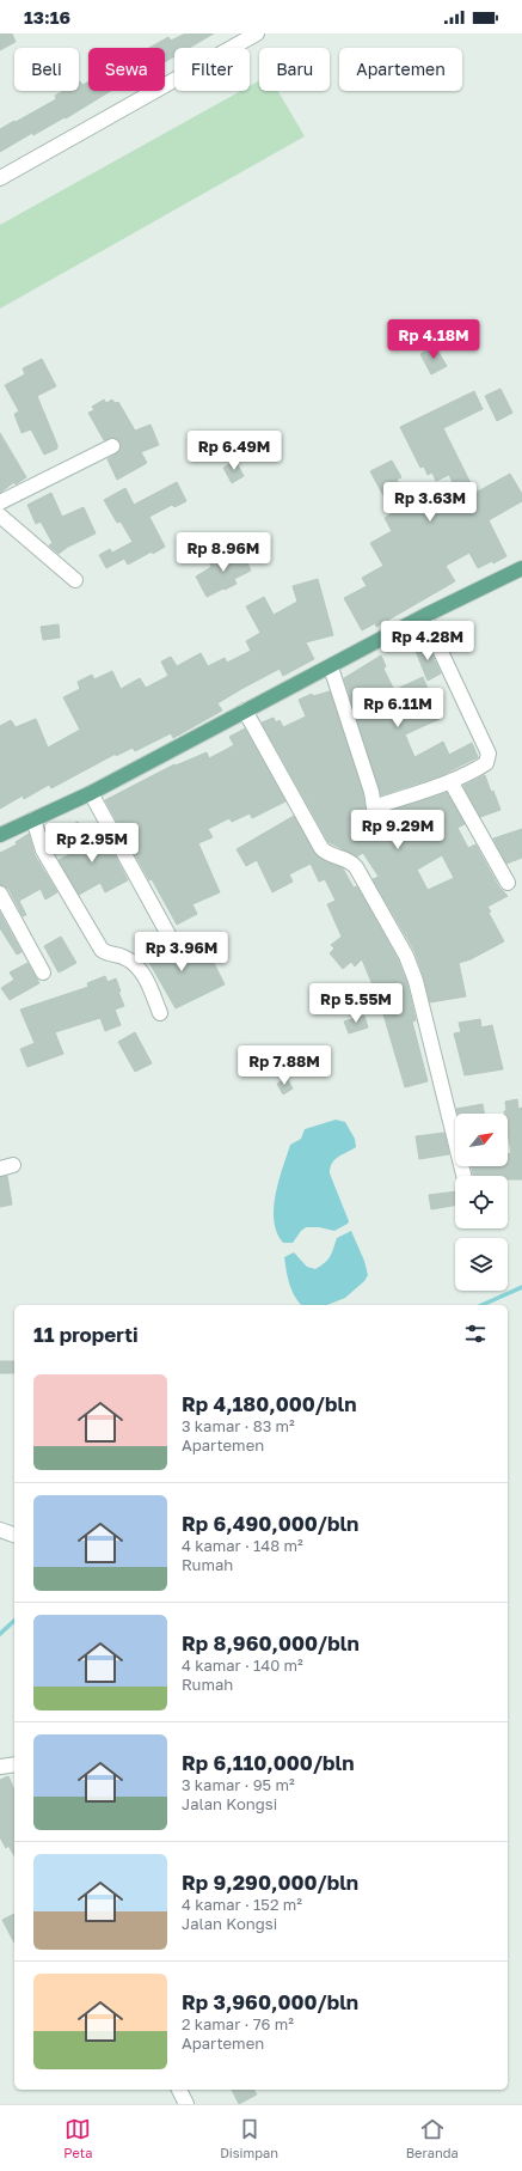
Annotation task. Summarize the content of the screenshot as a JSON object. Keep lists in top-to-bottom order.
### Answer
{
  "north": "top right",
  "page": {
    "status": "13:16",
    "chip": [
      "Beli",
      "Sewa",
      "Filter",
      "Baru",
      "Apartemen"
    ],
    "price": [
      "Rp 4.18M",
      "Rp 6.49M",
      "Rp 3.63M",
      "Rp 8.96M",
      "Rp 4.28M",
      "Rp 6.11M",
      "Rp 9.29M",
      "Rp 2.95M",
      "Rp 3.96M",
      "Rp 5.55M",
      "Rp 7.88M"
    ],
    "heading": "11 properti",
    "list": [
      {
        "name": "Rp 4,180,000/bln",
        "note": "3 kamar · 83 m² · Apartemen"
      },
      {
        "name": "Rp 6,490,000/bln",
        "note": "4 kamar · 148 m² · Rumah"
      },
      {
        "name": "Rp 8,960,000/bln",
        "note": "4 kamar · 140 m² · Rumah"
      },
      {
        "name": "Rp 6,110,000/bln",
        "note": "3 kamar · 95 m² · Jalan Kongsi"
      },
      {
        "name": "Rp 9,290,000/bln",
        "note": "4 kamar · 152 m² · Jalan Kongsi"
      },
      {
        "name": "Rp 3,960,000/bln",
        "note": "2 kamar · 76 m² · Apartemen"
      }
    ],
    "tabs": ["Peta", "Disimpan", "Beranda"]
  }
}
